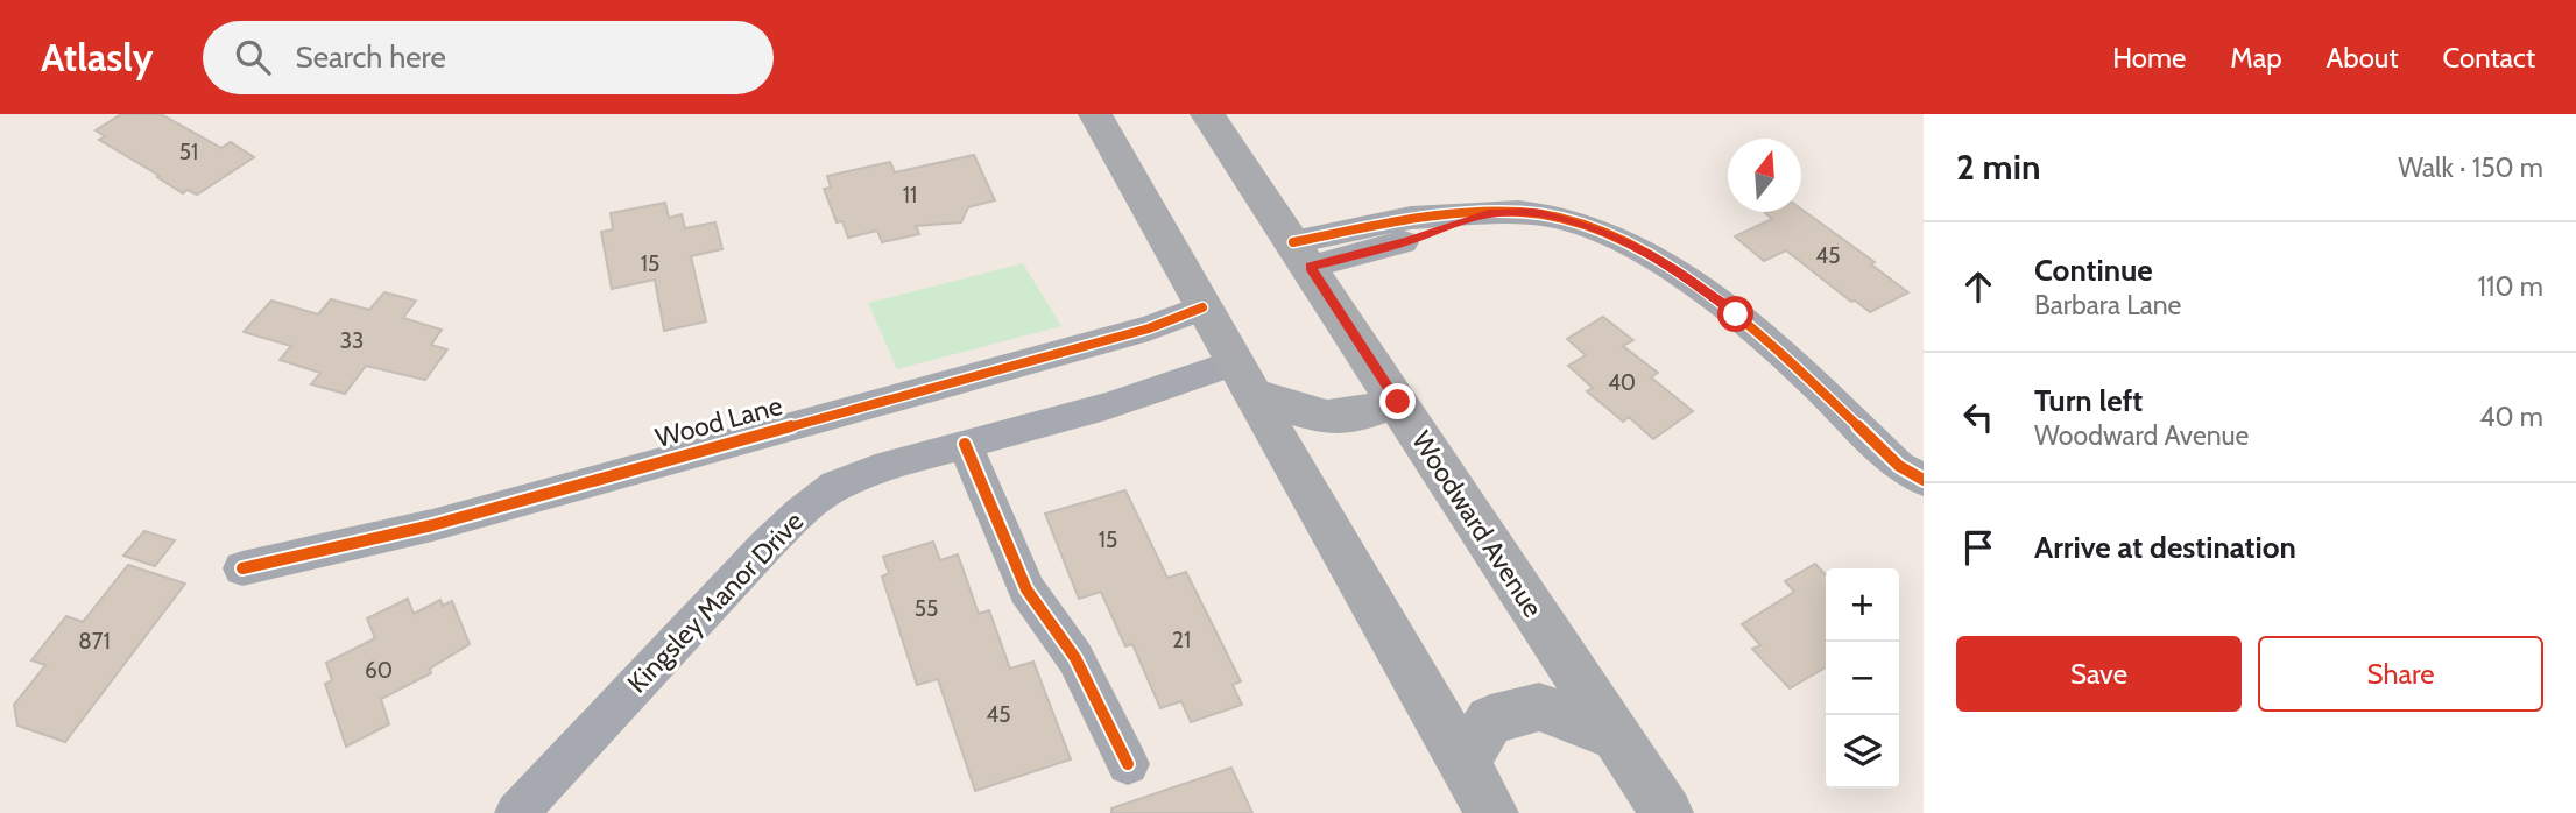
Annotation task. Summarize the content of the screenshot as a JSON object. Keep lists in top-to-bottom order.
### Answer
{
  "streets": {
    "main road": ["Woodward Avenue"],
    "street": ["Wood Lane", "Kingsley Manor Drive"]
  },
  "house_numbers": [
    "51",
    "11",
    "45",
    "15",
    "33",
    "40",
    "15",
    "55",
    "21",
    "871",
    "60",
    "45"
  ],
  "north": "top",
  "page": {
    "header": "Atlasly",
    "search": "Search here",
    "nav": [
      "Home",
      "Map",
      "About",
      "Contact"
    ],
    "heading": ["2 min", "Walk · 150 m"],
    "list": [
      ["Continue", "Barbara Lane", "110 m"],
      ["Turn left", "Woodward Avenue", "40 m"],
      "Arrive at destination"
    ],
    "map_buttons": ["+", "−"],
    "buttons": ["Save", "Share"]
  }
}
